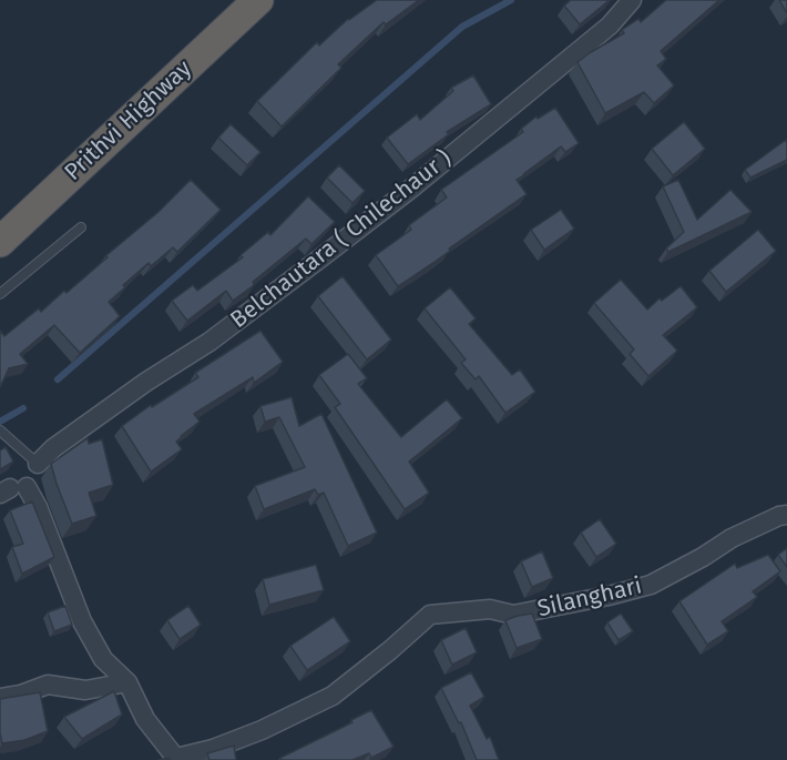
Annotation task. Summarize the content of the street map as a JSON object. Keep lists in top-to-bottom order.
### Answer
{
  "streets": {
    "highway": ["Prithvi Highway"],
    "street": ["Belchautara ( Chilechaur )", "Silanghari"]
  }
}
